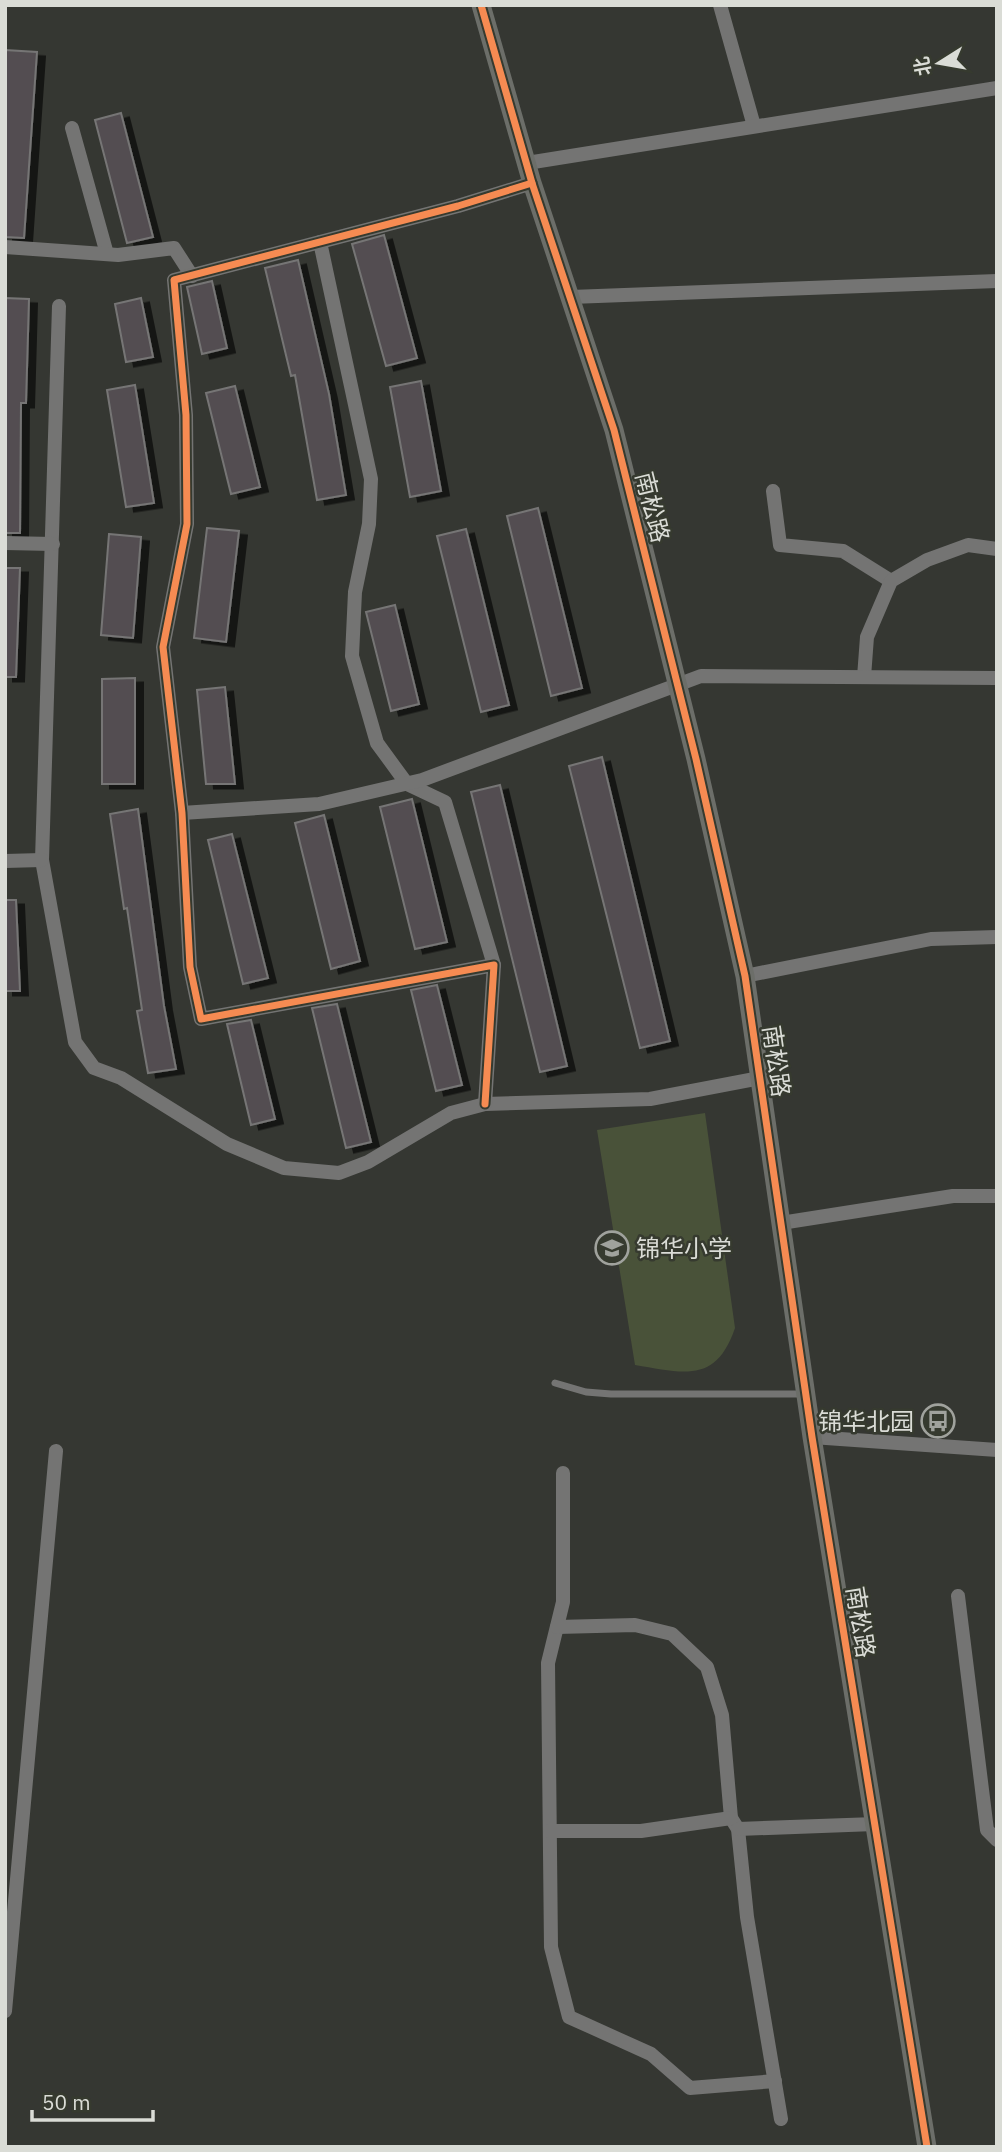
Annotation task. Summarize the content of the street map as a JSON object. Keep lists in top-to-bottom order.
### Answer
{
  "streets": {
    "street": ["南松路"]
  },
  "places": {
    "school or university": ["锦华小学"],
    "bus stop": ["锦华北园"]
  },
  "scale_bar": "50 m",
  "north": "left"
}
